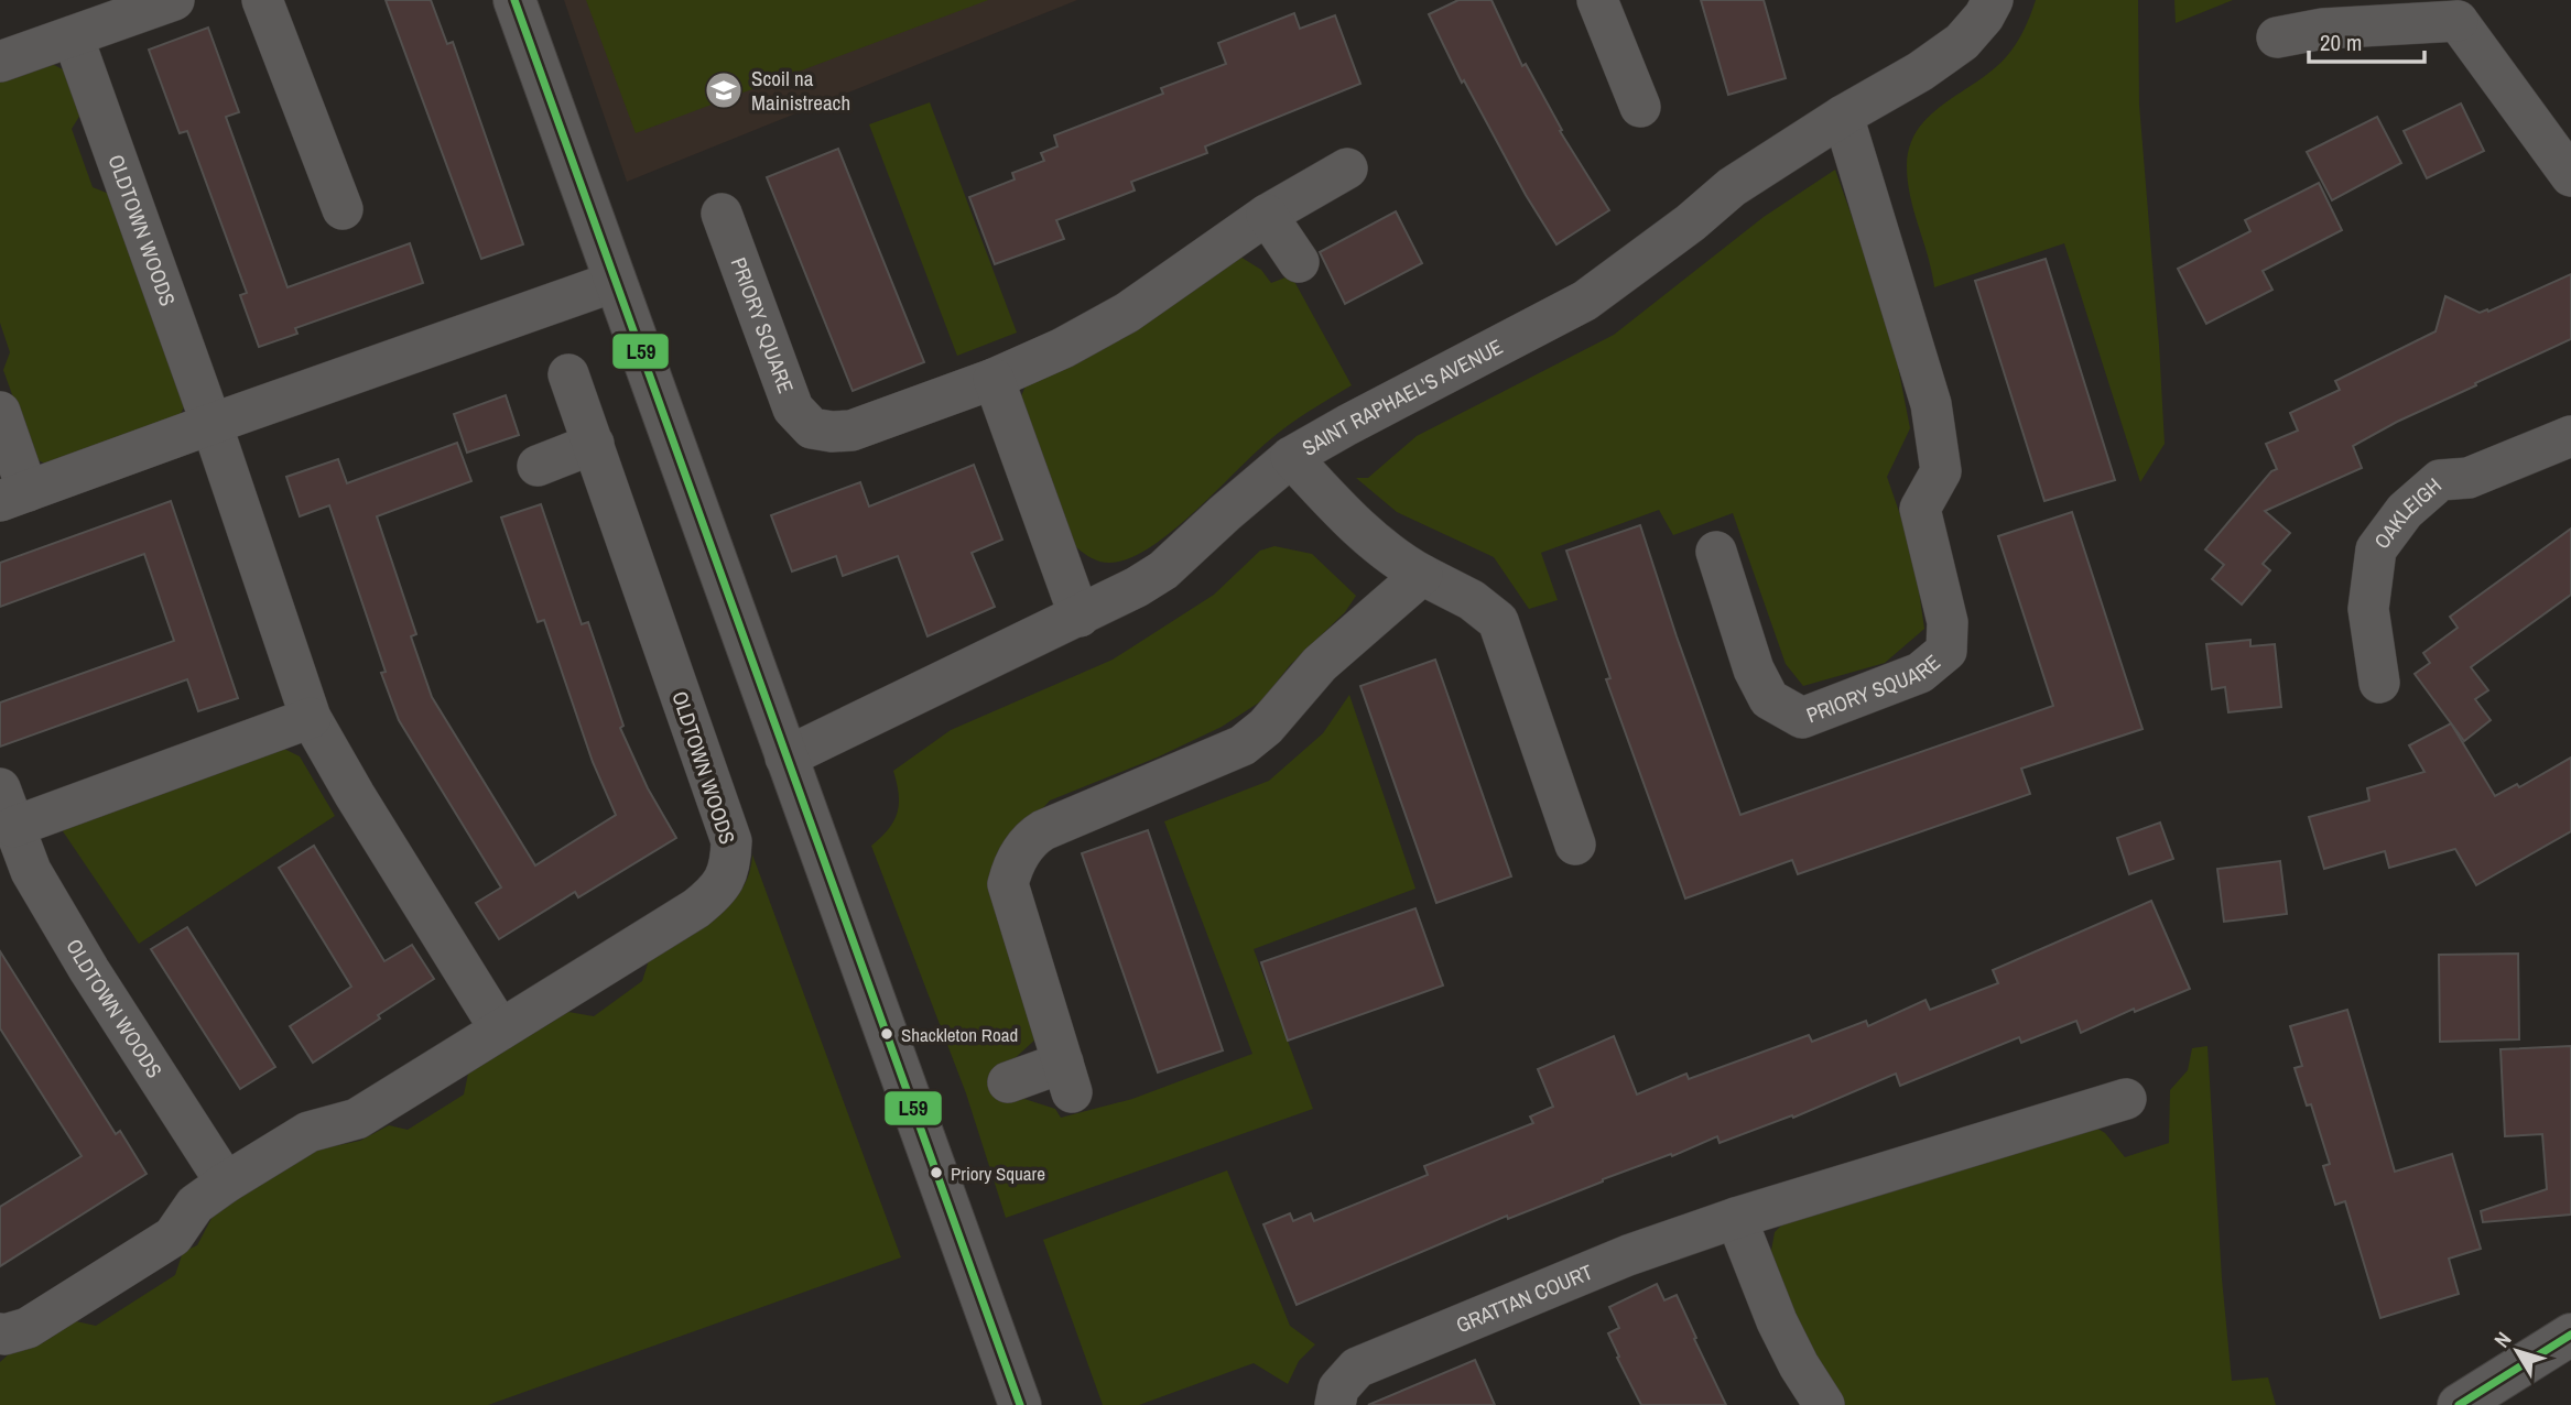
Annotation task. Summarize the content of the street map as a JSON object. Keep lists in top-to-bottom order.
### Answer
{
  "streets": {
    "street": [
      "OLDTOWN WOODS",
      "PRIORY SQUARE",
      "SAINT RAPHAEL'S AVENUE",
      "OAKLEIGH",
      "GRATTAN COURT"
    ]
  },
  "crossings": [
    ["PRIORY SQUARE", "SAINT RAPHAEL'S AVENUE"]
  ],
  "places": {
    "school or university": ["Scoil na Mainistreach"],
    "other": ["Shackleton Road", "Priory Square"]
  },
  "lines": ["transit line L59"],
  "scale_bar": "20 m",
  "north": "top left"
}
